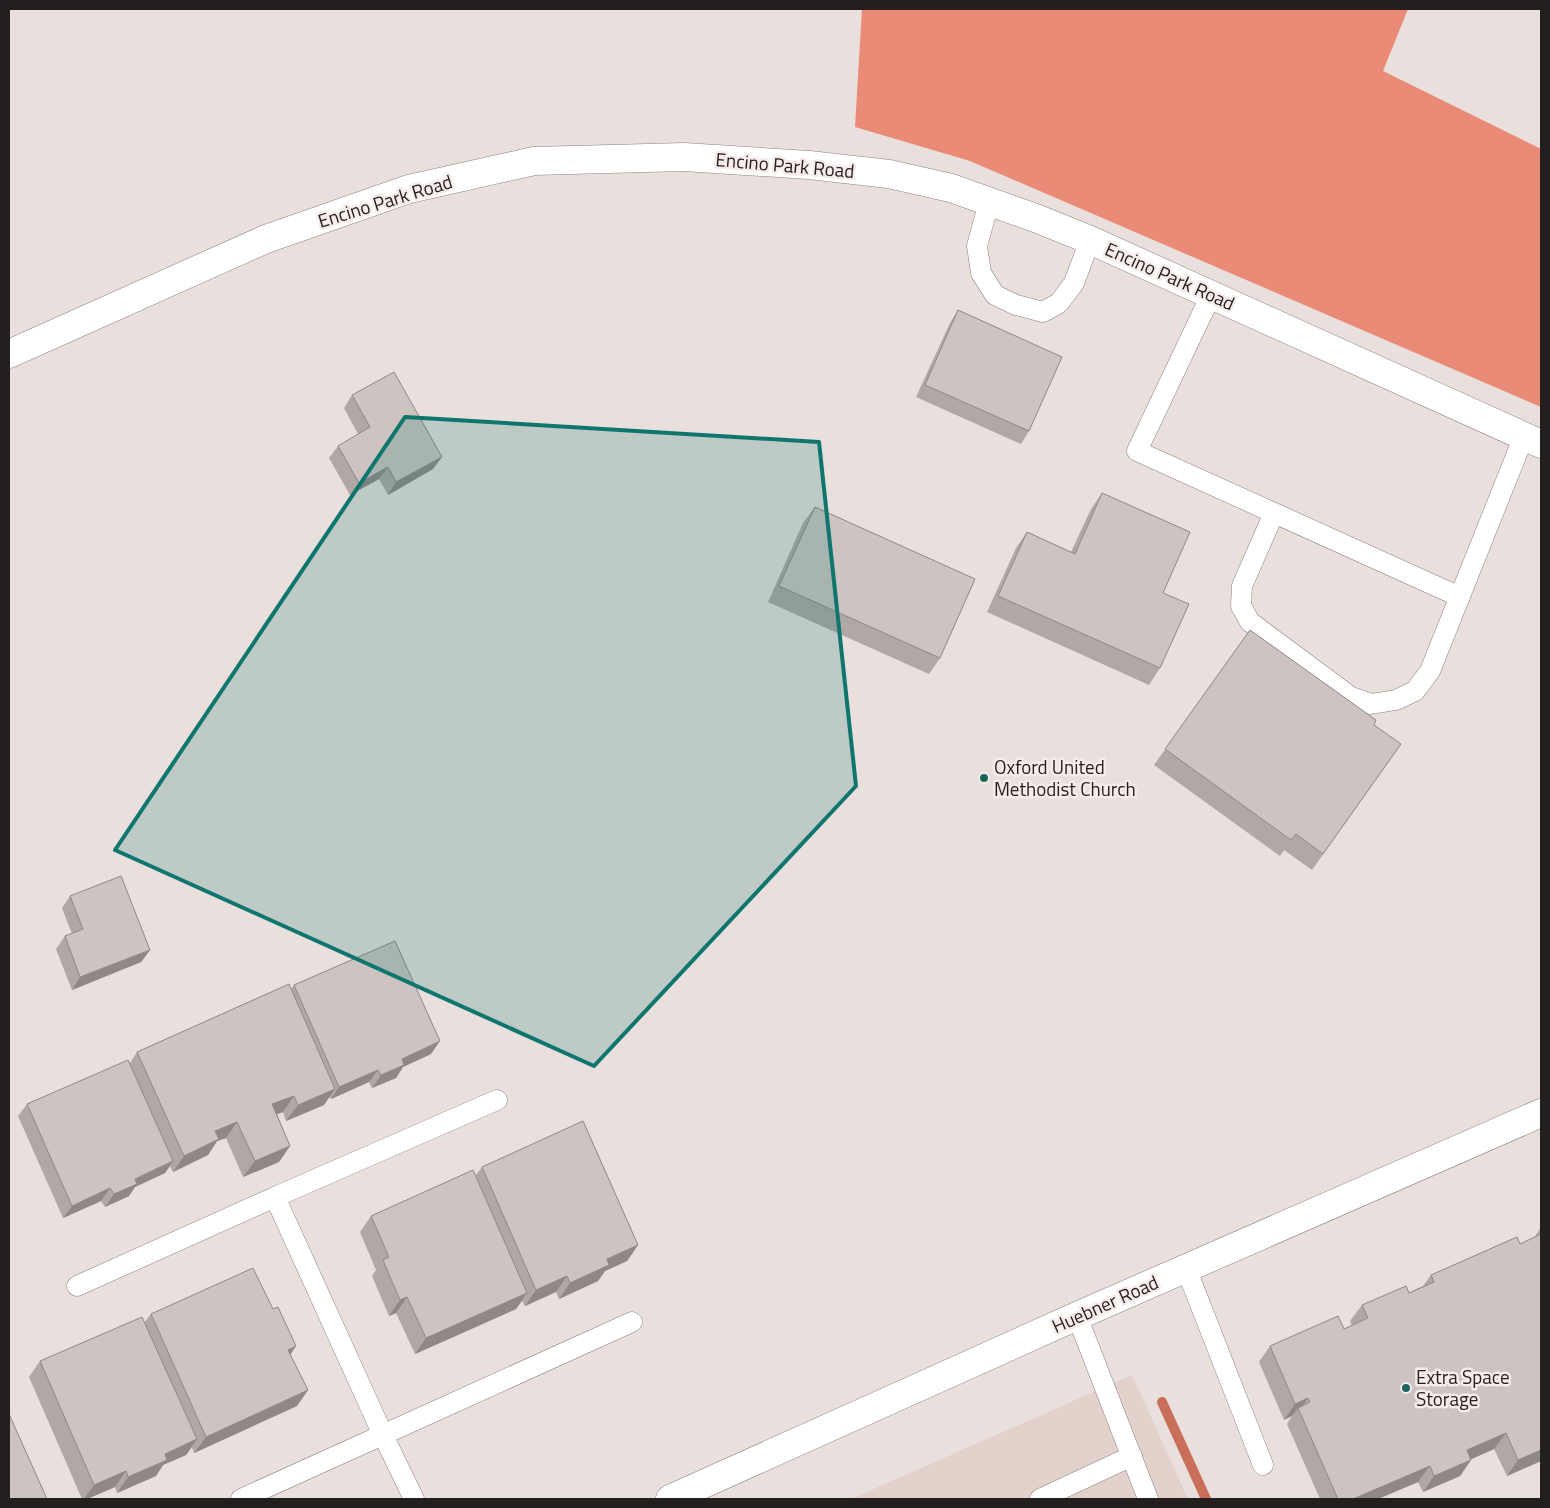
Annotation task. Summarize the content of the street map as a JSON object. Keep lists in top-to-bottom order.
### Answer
{
  "streets": {
    "street": ["Encino Park Road", "Huebner Road"]
  },
  "places": ["Oxford United Methodist Church", "Extra Space Storage"]
}
